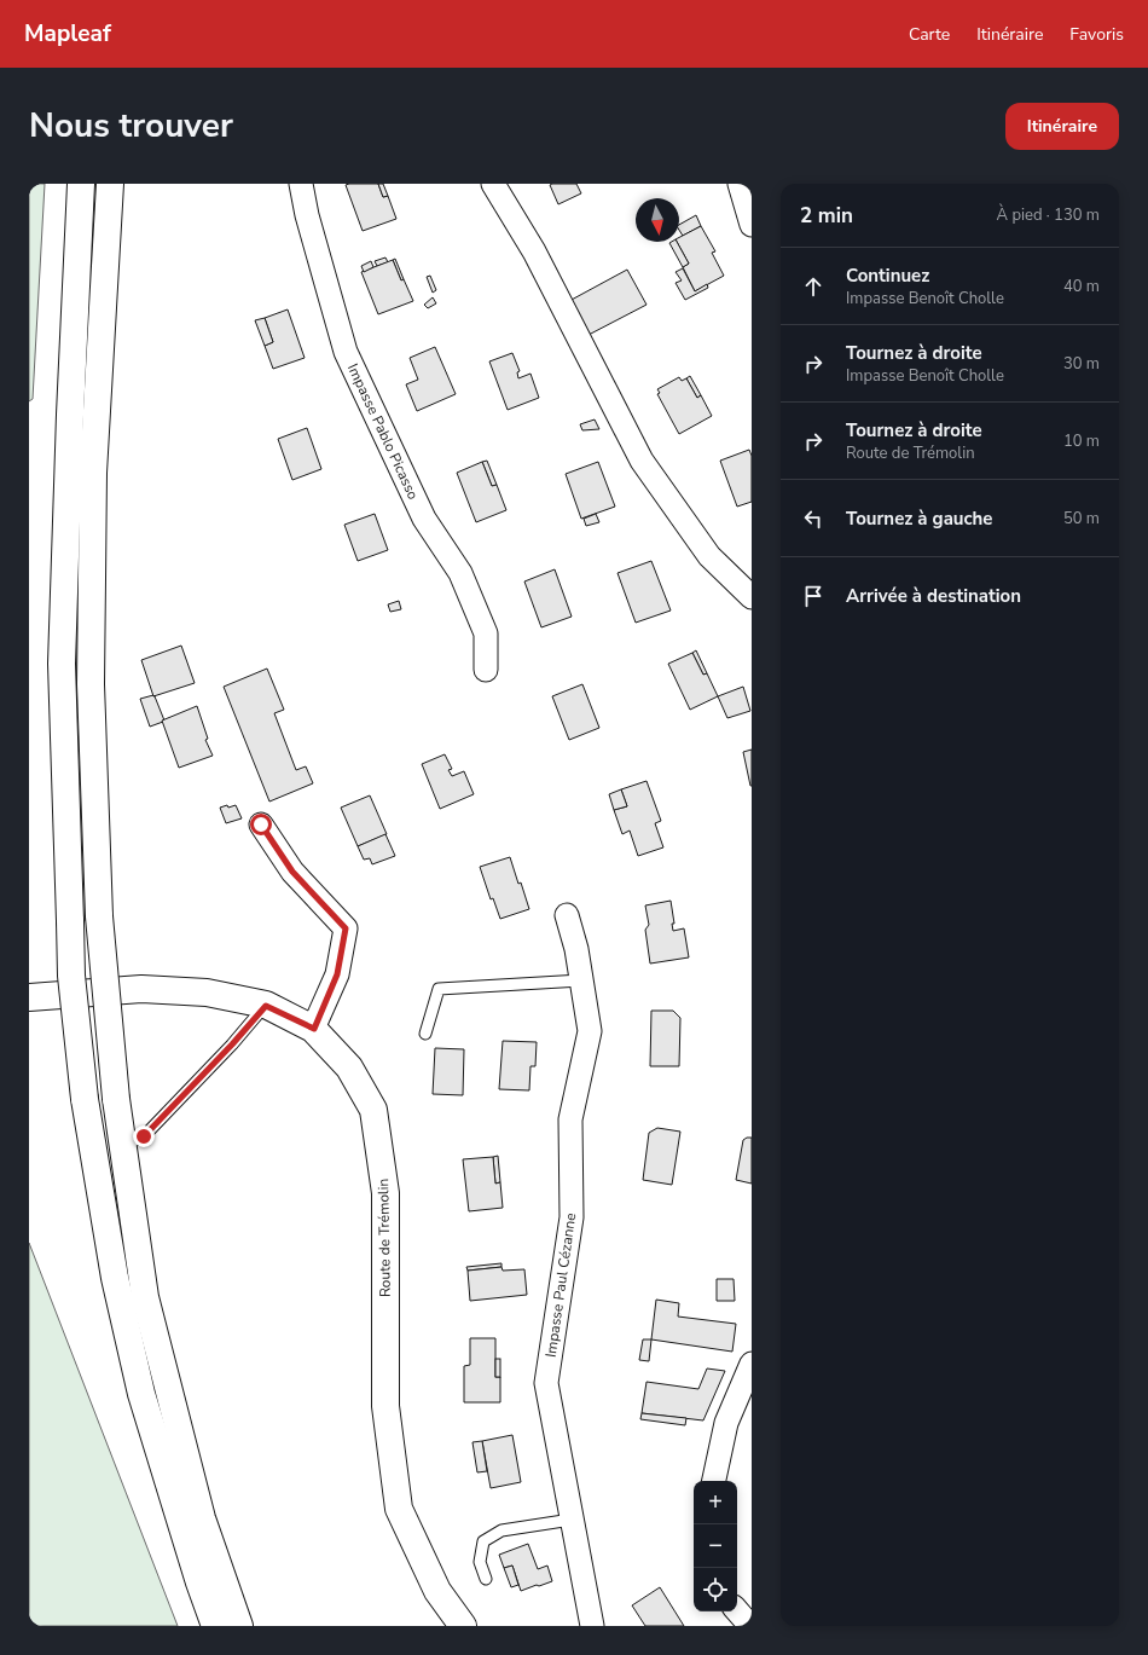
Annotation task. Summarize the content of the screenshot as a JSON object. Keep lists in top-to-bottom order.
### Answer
{
  "streets": {
    "main road": ["Route de Trémolin"],
    "street": ["Impasse Pablo Picasso", "Impasse Paul Cézanne"]
  },
  "north": "bottom",
  "page": {
    "header": "Mapleaf",
    "nav": ["Carte", "Itinéraire", "Favoris"],
    "title": "Nous trouver",
    "buttons": "Itinéraire",
    "heading": ["2 min", "À pied · 130 m"],
    "list": [
      ["Continuez", "Impasse Benoît Cholle", "40 m"],
      ["Tournez à droite", "Impasse Benoît Cholle", "30 m"],
      ["Tournez à droite", "Route de Trémolin", "10 m"],
      ["Tournez à gauche", "50 m"],
      "Arrivée à destination"
    ],
    "map_buttons": ["+", "−"]
  }
}
